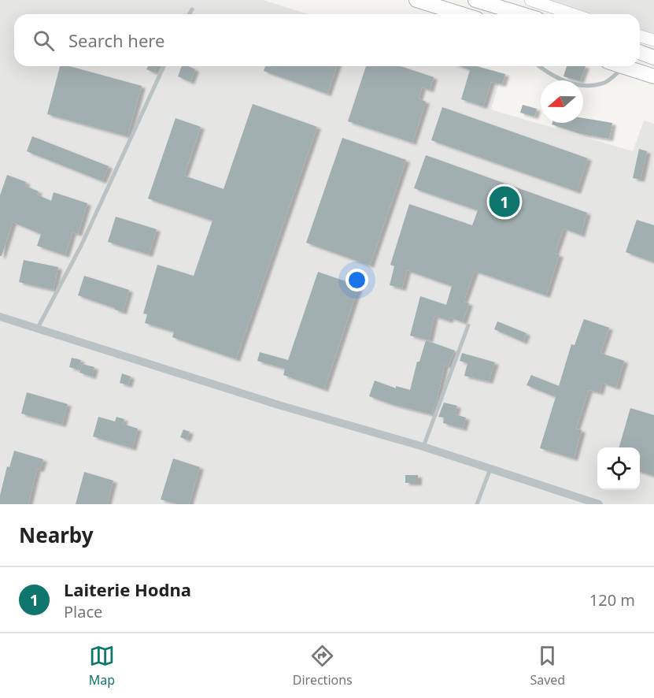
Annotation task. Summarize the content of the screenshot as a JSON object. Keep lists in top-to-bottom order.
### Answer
{
  "north": "left",
  "page": {
    "search": "Search here",
    "pins": "1",
    "heading": "Nearby",
    "list": [
      {
        "mark": "1",
        "name": "Laiterie Hodna",
        "note": "Place",
        "value": "120 m"
      }
    ],
    "nav": ["Map", "Directions", "Saved"]
  }
}
